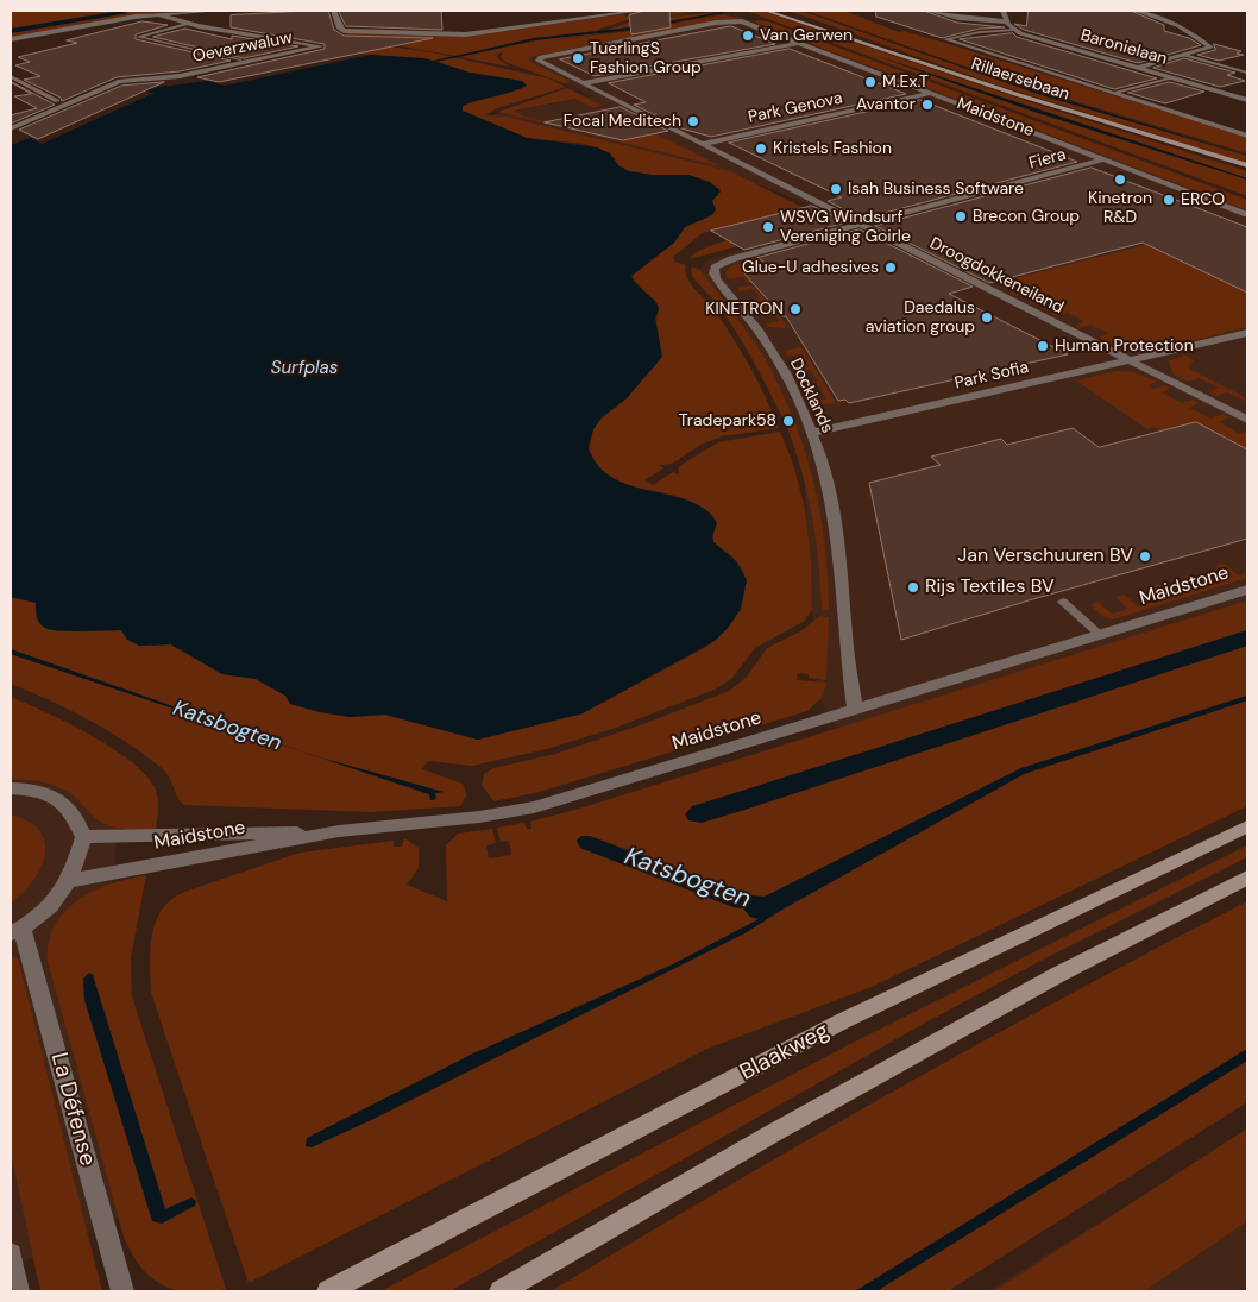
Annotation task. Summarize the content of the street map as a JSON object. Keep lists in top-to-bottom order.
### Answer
{
  "streets": {
    "main road": ["Rillaersebaan", "Blaakweg"],
    "street": [
      "Oeverzwaluw",
      "Baronielaan",
      "Park Genova",
      "Maidstone",
      "Fiera",
      "Droogdokkeneiland",
      "Park Sofia",
      "Docklands",
      "La Défense"
    ]
  },
  "crossings": [
    ["Park Genova", "Maidstone"],
    ["Park Genova", "Droogdokkeneiland"],
    ["Maidstone", "Fiera"],
    ["Maidstone", "Droogdokkeneiland"],
    ["Maidstone", "Docklands"],
    ["Maidstone", "La Défense"],
    ["Fiera", "Droogdokkeneiland"],
    ["Fiera", "Docklands"],
    ["Droogdokkeneiland", "Park Sofia"],
    ["Droogdokkeneiland", "Docklands"],
    ["Park Sofia", "Docklands"]
  ],
  "water": ["Surfplas", "Katsbogten"],
  "places": [
    "Van Gerwen",
    "TuerlingS Fashion Group",
    "M.Ex.T",
    "Avantor",
    "Focal Meditech",
    "Kristels Fashion",
    "Kinetron R&D",
    "Isah Business Software",
    "ERCO",
    "Brecon Group",
    "WSVG Windsurf Vereniging Goirle",
    "Glue-U adhesives",
    "KINETRON",
    "Daedalus aviation group",
    "Human Protection",
    "Tradepark58",
    "Jan Verschuuren BV",
    "Rijs Textiles BV"
  ]
}
